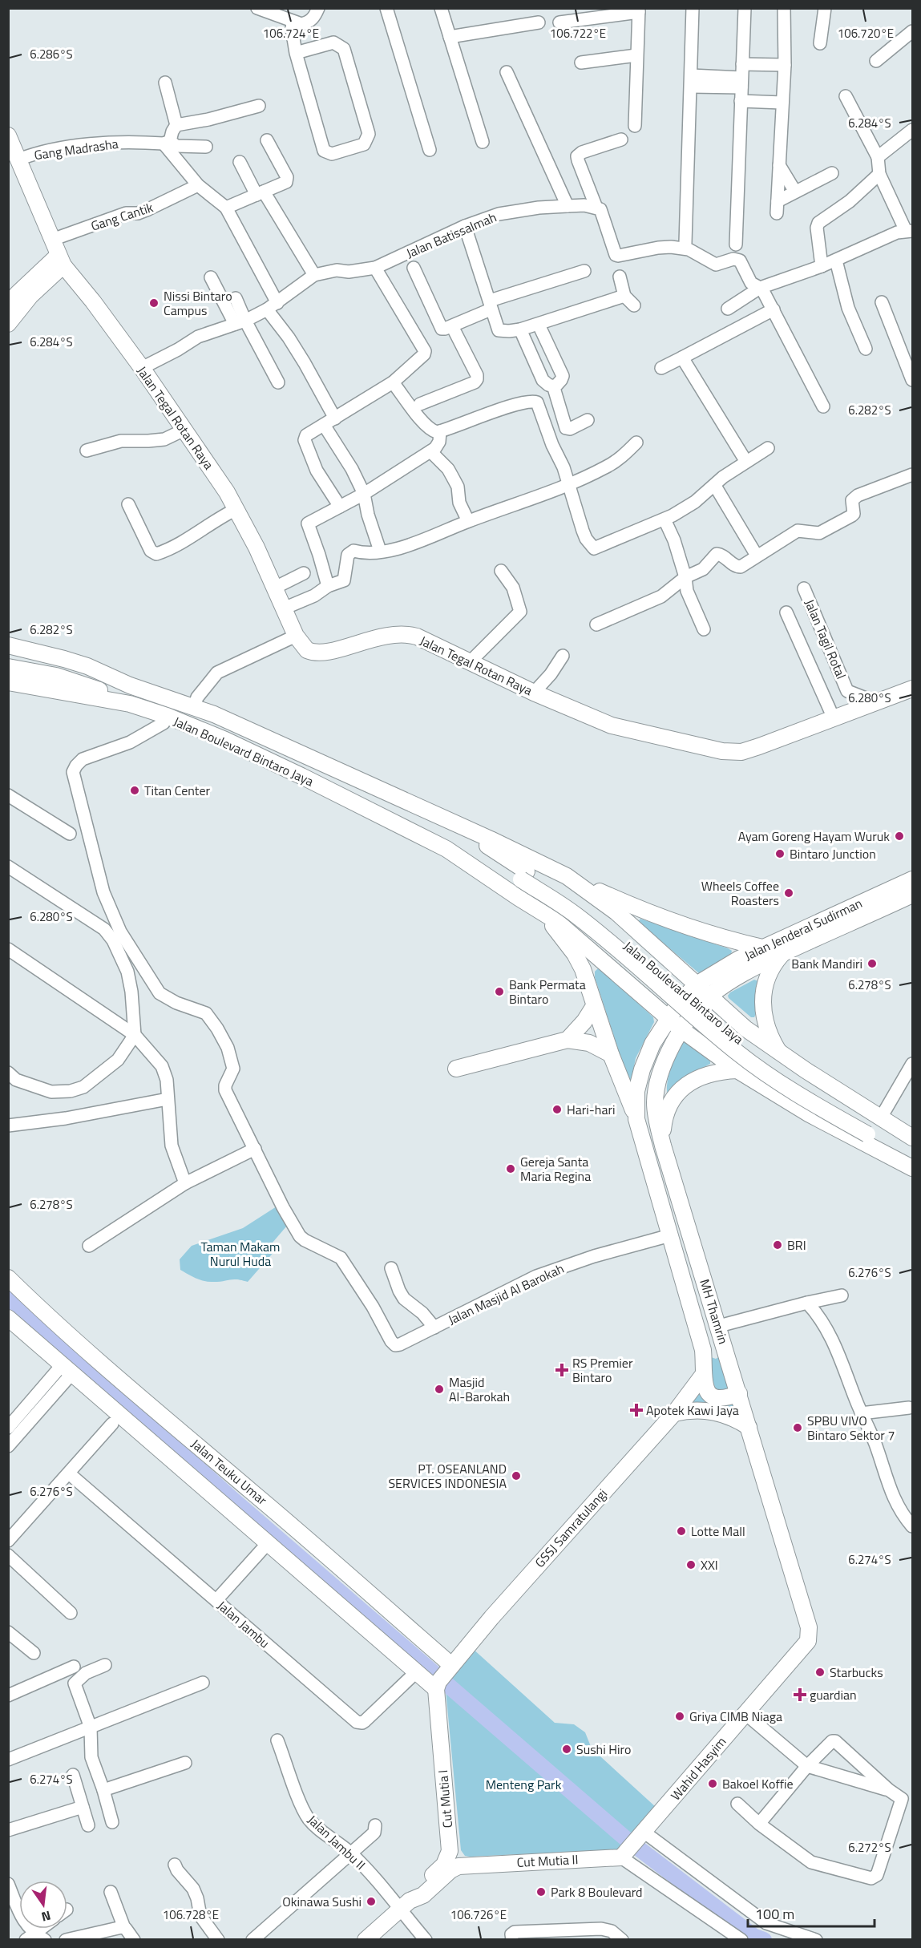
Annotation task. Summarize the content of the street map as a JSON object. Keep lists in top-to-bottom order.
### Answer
{
  "streets": {
    "main road": [
      "Jalan Tegal Rotan Raya",
      "Jalan Boulevard Bintaro Jaya",
      "Jalan Jenderal Sudirman",
      "MH Thamrin",
      "Jalan Teuku Umar",
      "GSSJ Samratulangi",
      "Wahid Hasyim",
      "Cut Mutia I",
      "Cut Mutia II"
    ],
    "street": [
      "Gang Madrasha",
      "Gang Cantik",
      "Jalan Batissalmah",
      "Jalan Tagil Rotal",
      "Jalan Masjid Al Barokah",
      "Jalan Jambu",
      "Jalan Jambu II"
    ]
  },
  "crossings": [
    ["Gang Madrasha", "Jalan Tegal Rotan Raya"],
    ["Gang Cantik", "Jalan Tegal Rotan Raya"],
    ["Jalan Batissalmah", "Jalan Tegal Rotan Raya"],
    ["Jalan Tegal Rotan Raya", "Jalan Tagil Rotal"],
    ["Jalan Boulevard Bintaro Jaya", "Jalan Jenderal Sudirman"],
    ["Jalan Boulevard Bintaro Jaya", "MH Thamrin"],
    ["Jalan Jenderal Sudirman", "MH Thamrin"],
    ["Jalan Masjid Al Barokah", "MH Thamrin"],
    ["MH Thamrin", "GSSJ Samratulangi"],
    ["MH Thamrin", "Wahid Hasyim"],
    ["Jalan Teuku Umar", "GSSJ Samratulangi"],
    ["Jalan Teuku Umar", "Jalan Jambu"],
    ["Jalan Teuku Umar", "Cut Mutia I"],
    ["GSSJ Samratulangi", "Cut Mutia I"],
    ["Wahid Hasyim", "Cut Mutia II"],
    ["Jalan Jambu II", "Cut Mutia II"]
  ],
  "parks": ["Taman Makam Nurul Huda", "Menteng Park"],
  "places": {
    "other": [
      "Nissi Bintaro Campus",
      "Titan Center",
      "Ayam Goreng Hayam Wuruk",
      "Bintaro Junction",
      "Wheels Coffee Roasters",
      "Bank Mandiri",
      "Bank Permata Bintaro",
      "Hari-hari",
      "Gereja Santa Maria Regina",
      "BRI",
      "Masjid Al-Barokah",
      "SPBU VIVO Bintaro Sektor 7",
      "PT. OSEANLAND SERVICES INDONESIA",
      "Lotte Mall",
      "XXI",
      "Starbucks",
      "Griya CIMB Niaga",
      "Sushi Hiro",
      "Bakoel Koffie",
      "Park 8 Boulevard",
      "Okinawa Sushi"
    ],
    "health": ["RS Premier Bintaro", "Apotek Kawi Jaya", "guardian"]
  },
  "scale_bar": "100 m",
  "north": "bottom",
  "coordinates": [
    "106.720°E",
    "106.724°E",
    "106.722°E",
    "6.286°S",
    "6.284°S",
    "6.282°S",
    "6.280°S",
    "6.278°S",
    "6.276°S",
    "6.274°S",
    "6.272°S",
    "106.728°E",
    "106.726°E"
  ]
}
